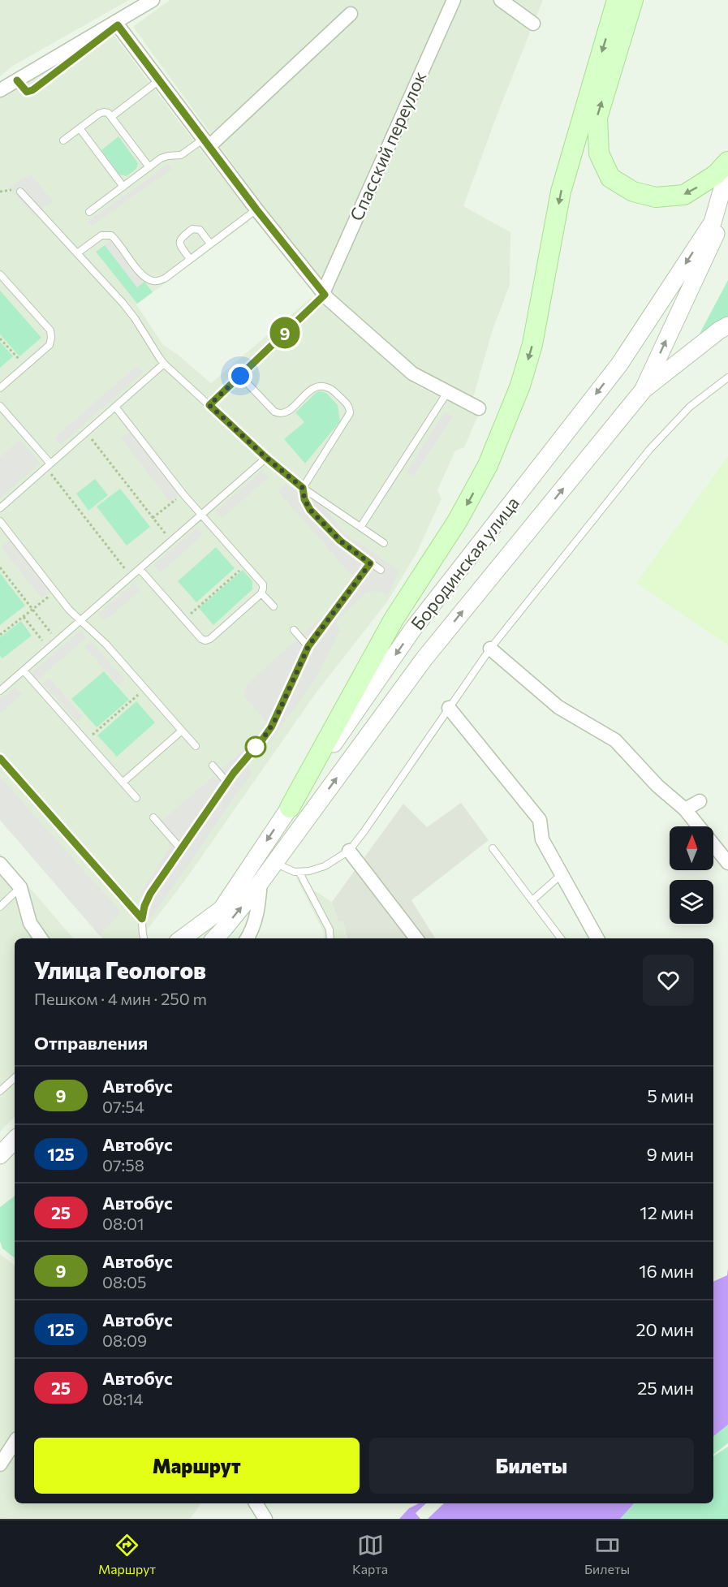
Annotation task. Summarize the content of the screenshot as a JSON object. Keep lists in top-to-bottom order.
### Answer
{
  "streets": {
    "street": ["Спасский переулок", "Бородинская улица"]
  },
  "lines": ["bus line 9"],
  "north": "top",
  "page": {
    "on_map": "9",
    "heading": [
      ["Улица Геологов", "Пешком · 4 мин · 250 m"],
      "Отправления"
    ],
    "list": [
      {
        "mark": "9",
        "name": "Автобус",
        "note": "07:54",
        "value": "5 мин"
      },
      {
        "mark": "125",
        "name": "Автобус",
        "note": "07:58",
        "value": "9 мин"
      },
      {
        "mark": "25",
        "name": "Автобус",
        "note": "08:01",
        "value": "12 мин"
      },
      {
        "mark": "9",
        "name": "Автобус",
        "note": "08:05",
        "value": "16 мин"
      },
      {
        "mark": "125",
        "name": "Автобус",
        "note": "08:09",
        "value": "20 мин"
      },
      {
        "mark": "25",
        "name": "Автобус",
        "note": "08:14",
        "value": "25 мин"
      }
    ],
    "buttons": ["Маршрут", "Билеты"],
    "tabs": ["Маршрут", "Карта", "Билеты"]
  }
}
